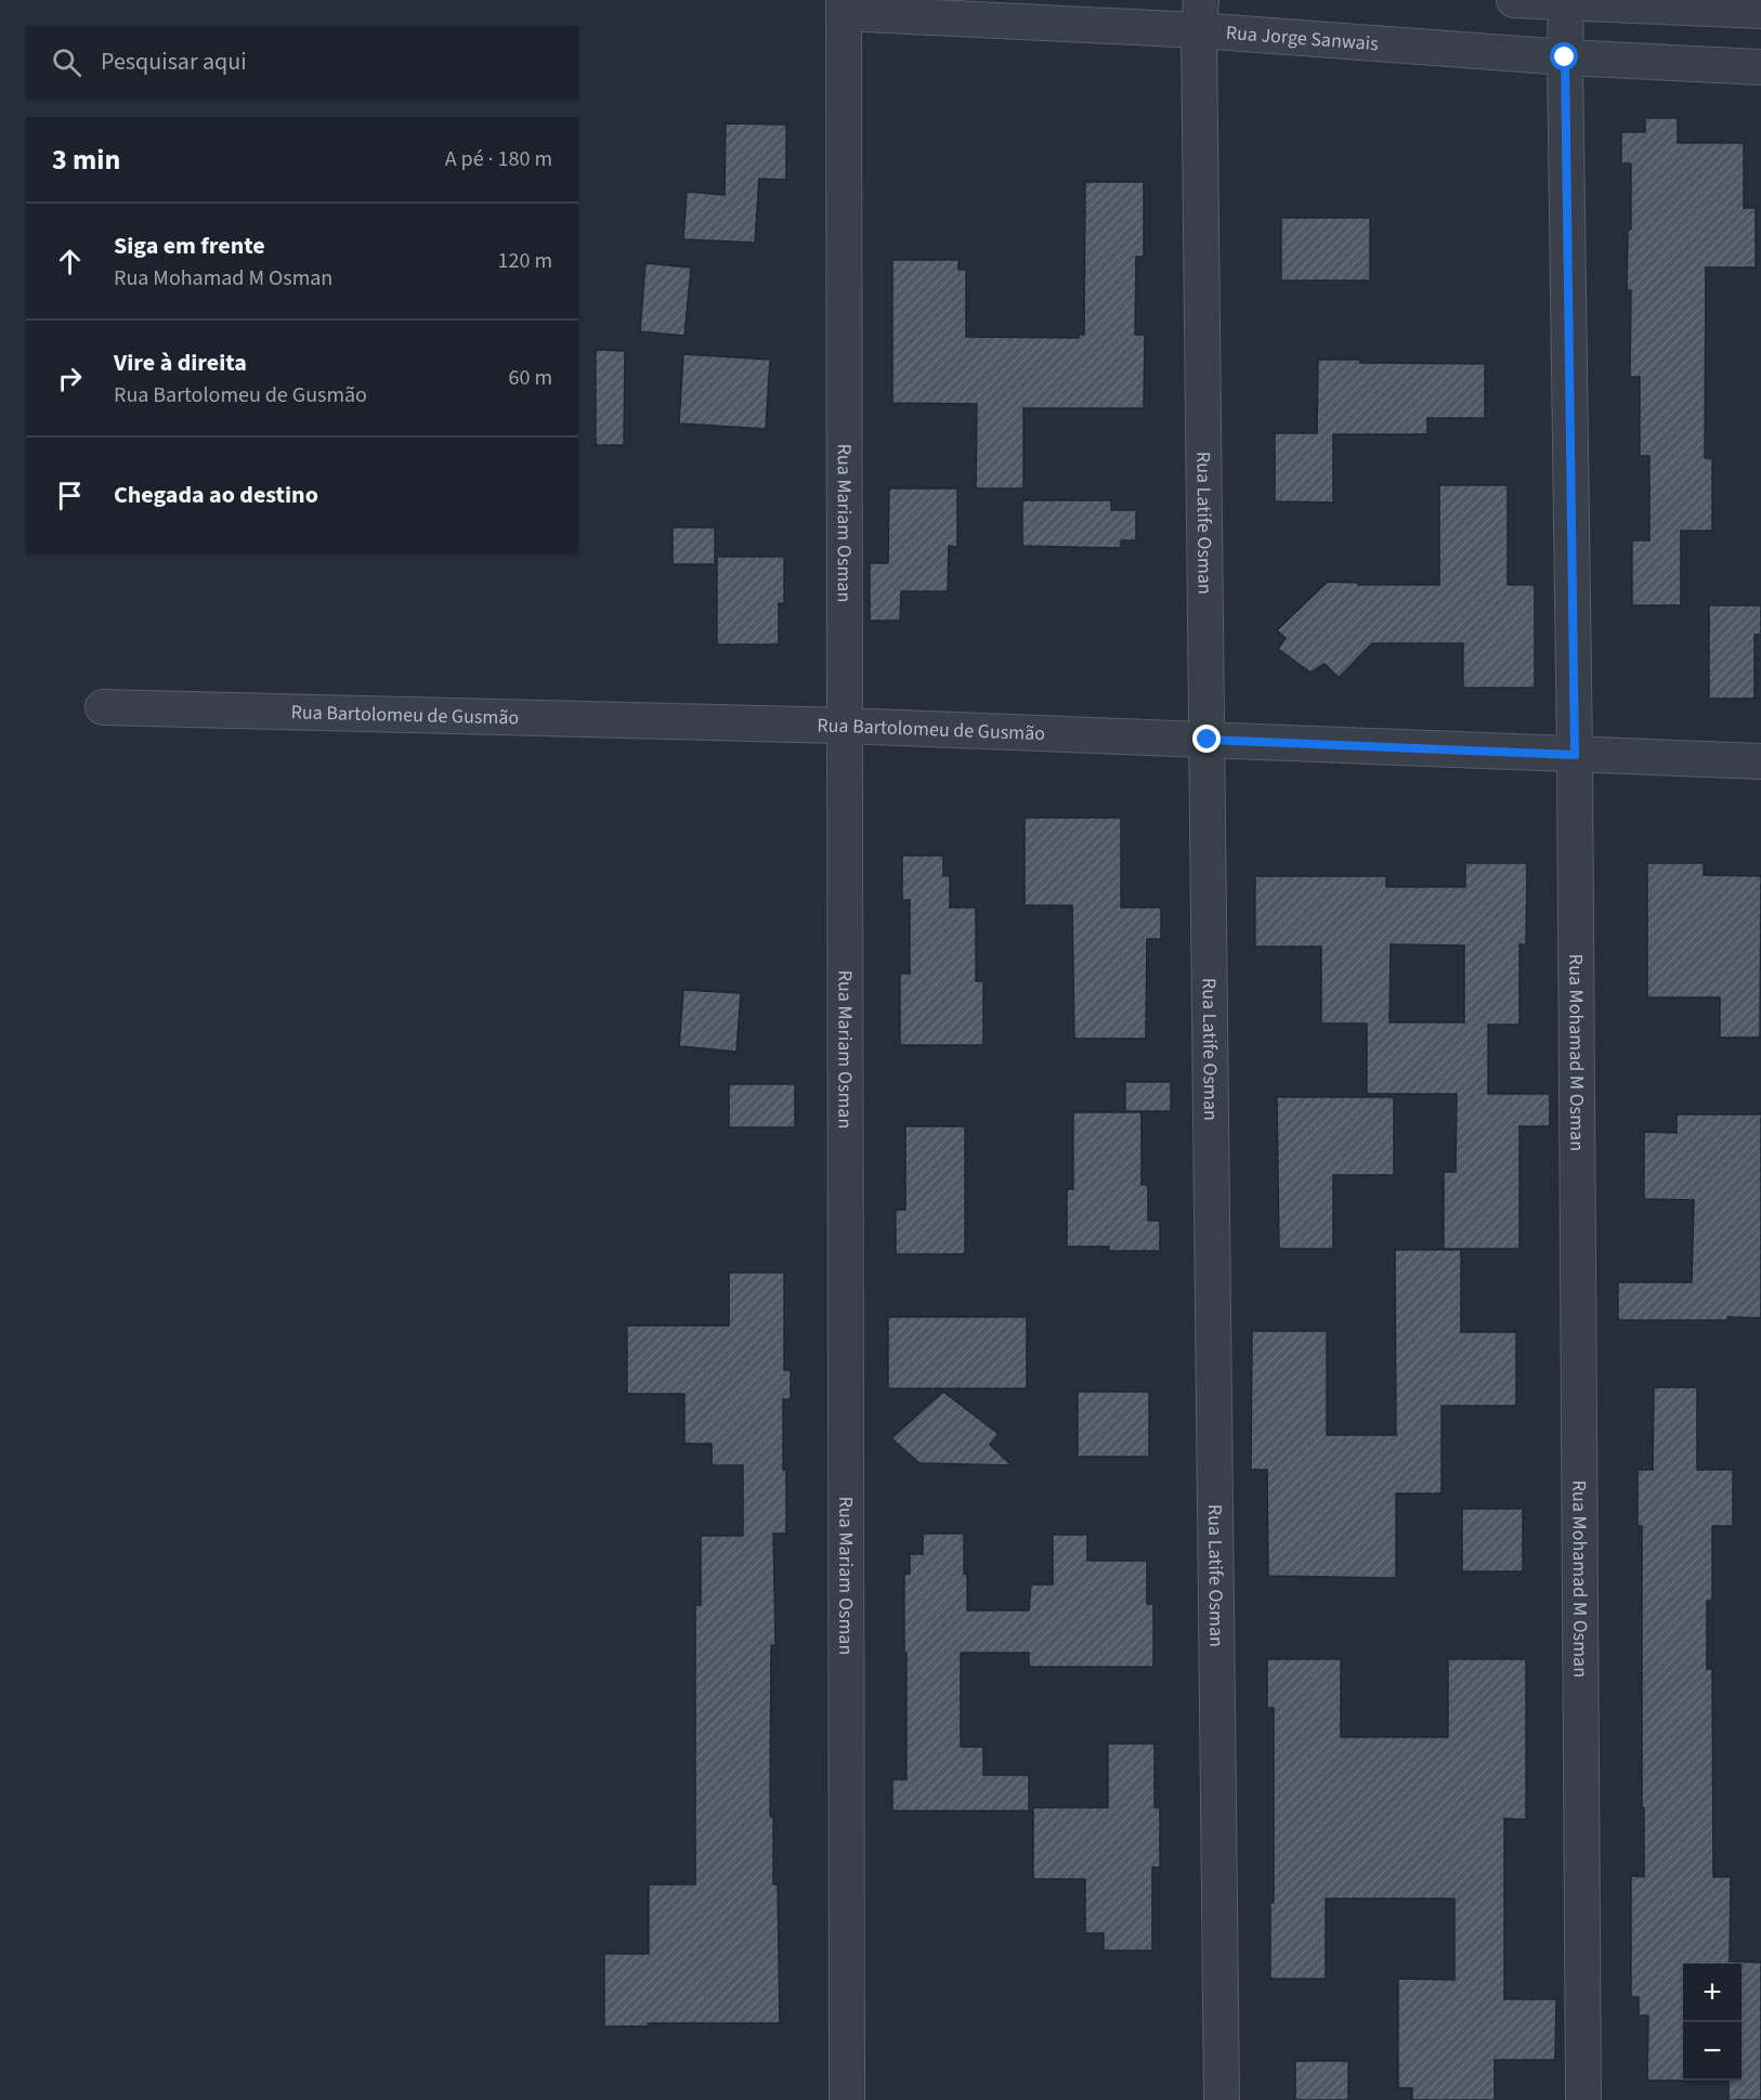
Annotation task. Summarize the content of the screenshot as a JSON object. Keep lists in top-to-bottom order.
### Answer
{
  "streets": {
    "street": [
      "Rua Jorge Sanwais",
      "Rua Latife Osman",
      "Rua Mariam Osman",
      "Rua Bartolomeu de Gusmão",
      "Rua Mohamad M Osman"
    ]
  },
  "crossings": [
    ["Rua Jorge Sanwais", "Rua Latife Osman"],
    ["Rua Jorge Sanwais", "Rua Mariam Osman"],
    ["Rua Jorge Sanwais", "Rua Mohamad M Osman"],
    ["Rua Latife Osman", "Rua Bartolomeu de Gusmão"],
    ["Rua Mariam Osman", "Rua Bartolomeu de Gusmão"],
    ["Rua Bartolomeu de Gusmão", "Rua Mohamad M Osman"]
  ],
  "page": {
    "search": "Pesquisar aqui",
    "heading": ["3 min", "A pé · 180 m"],
    "list": [
      ["Siga em frente", "Rua Mohamad M Osman", "120 m"],
      ["Vire à direita", "Rua Bartolomeu de Gusmão", "60 m"],
      "Chegada ao destino"
    ],
    "map_buttons": ["+", "−"]
  }
}
